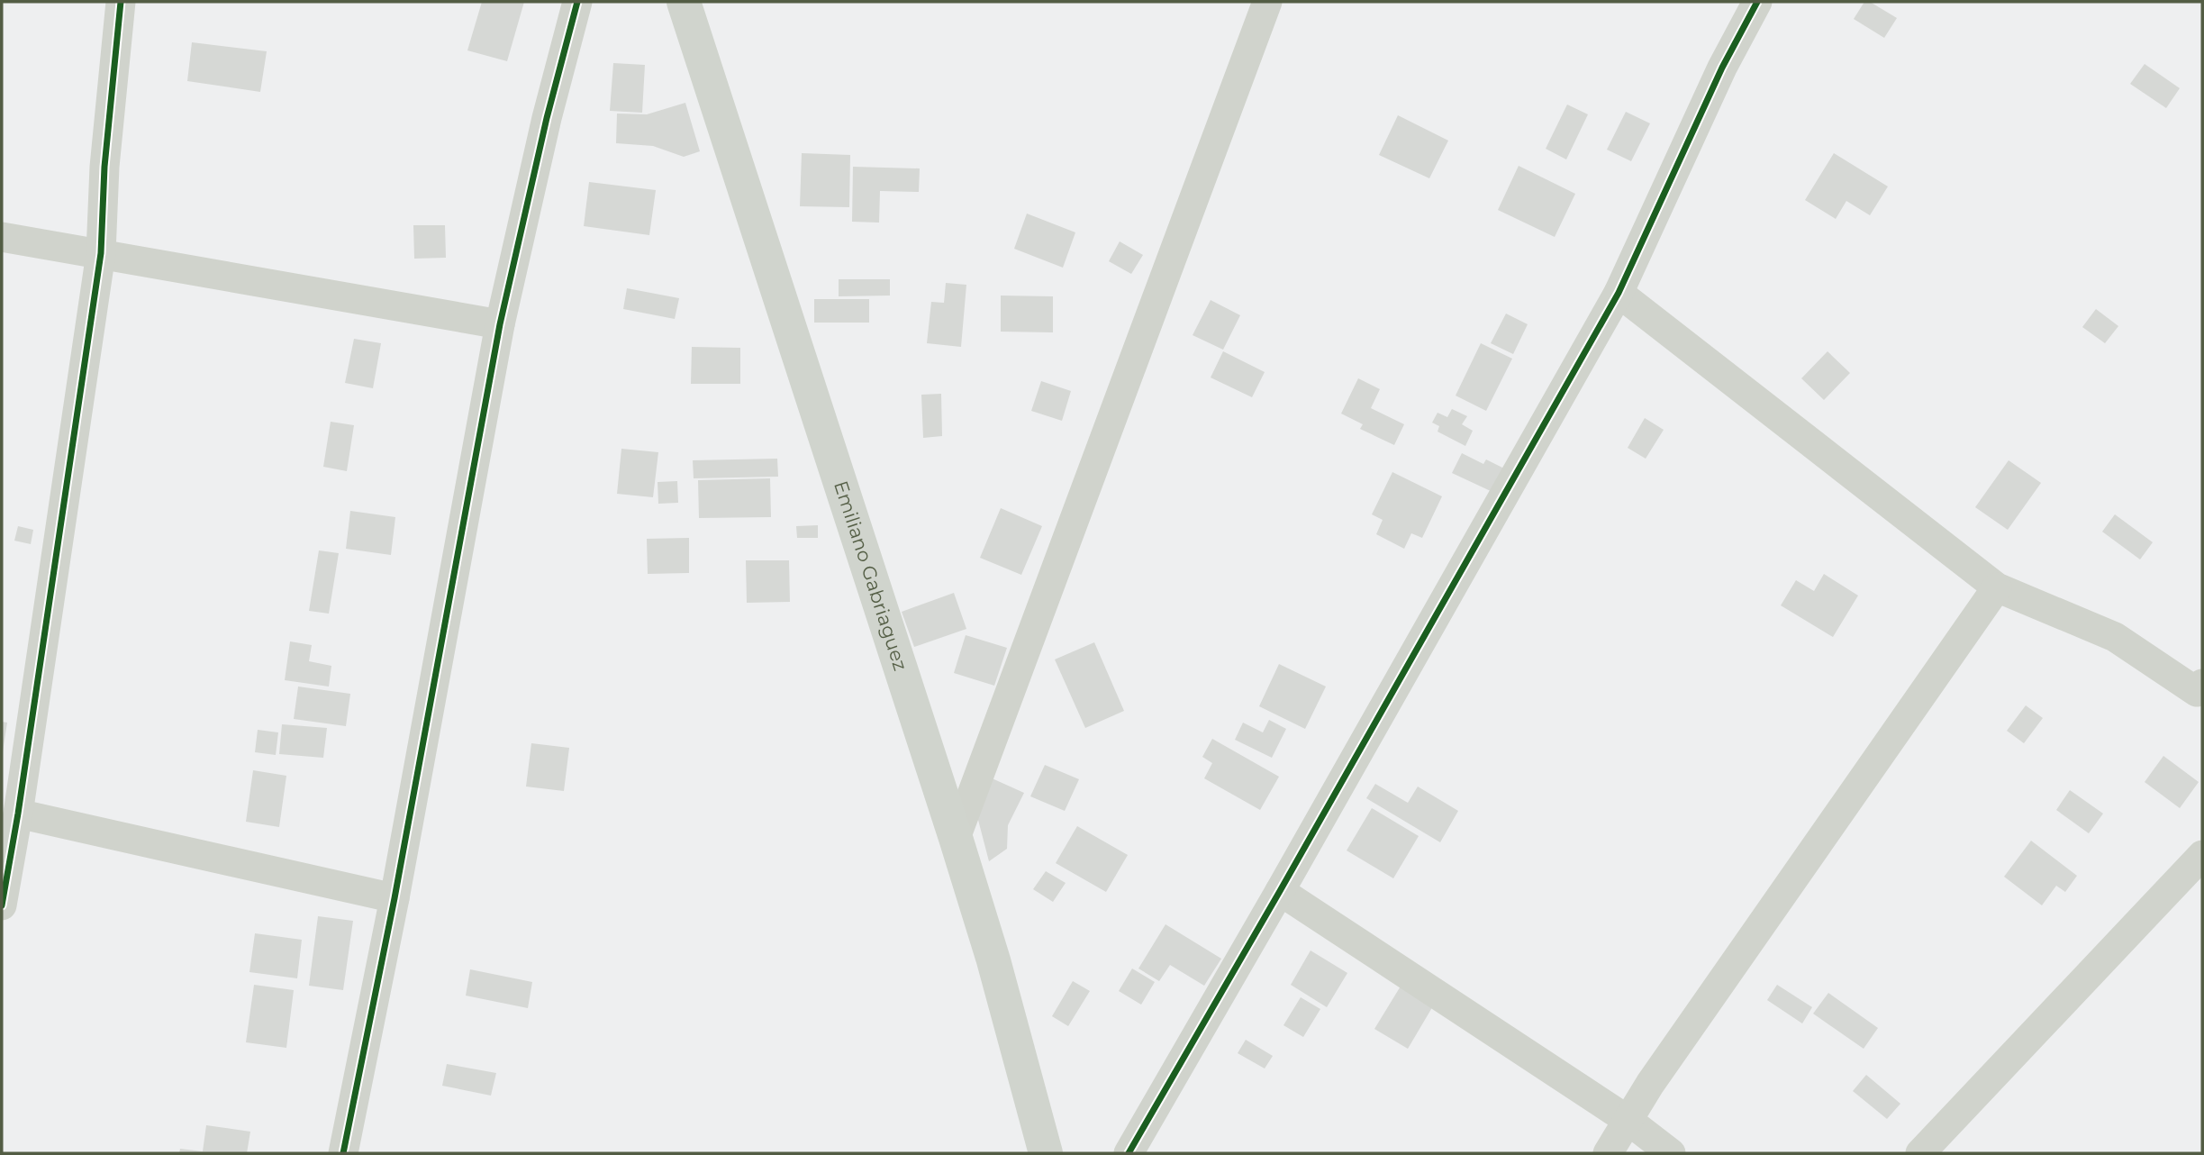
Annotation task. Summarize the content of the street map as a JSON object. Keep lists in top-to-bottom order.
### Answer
{
  "streets": {
    "main road": ["Emiliano Gabriaguez"]
  }
}
